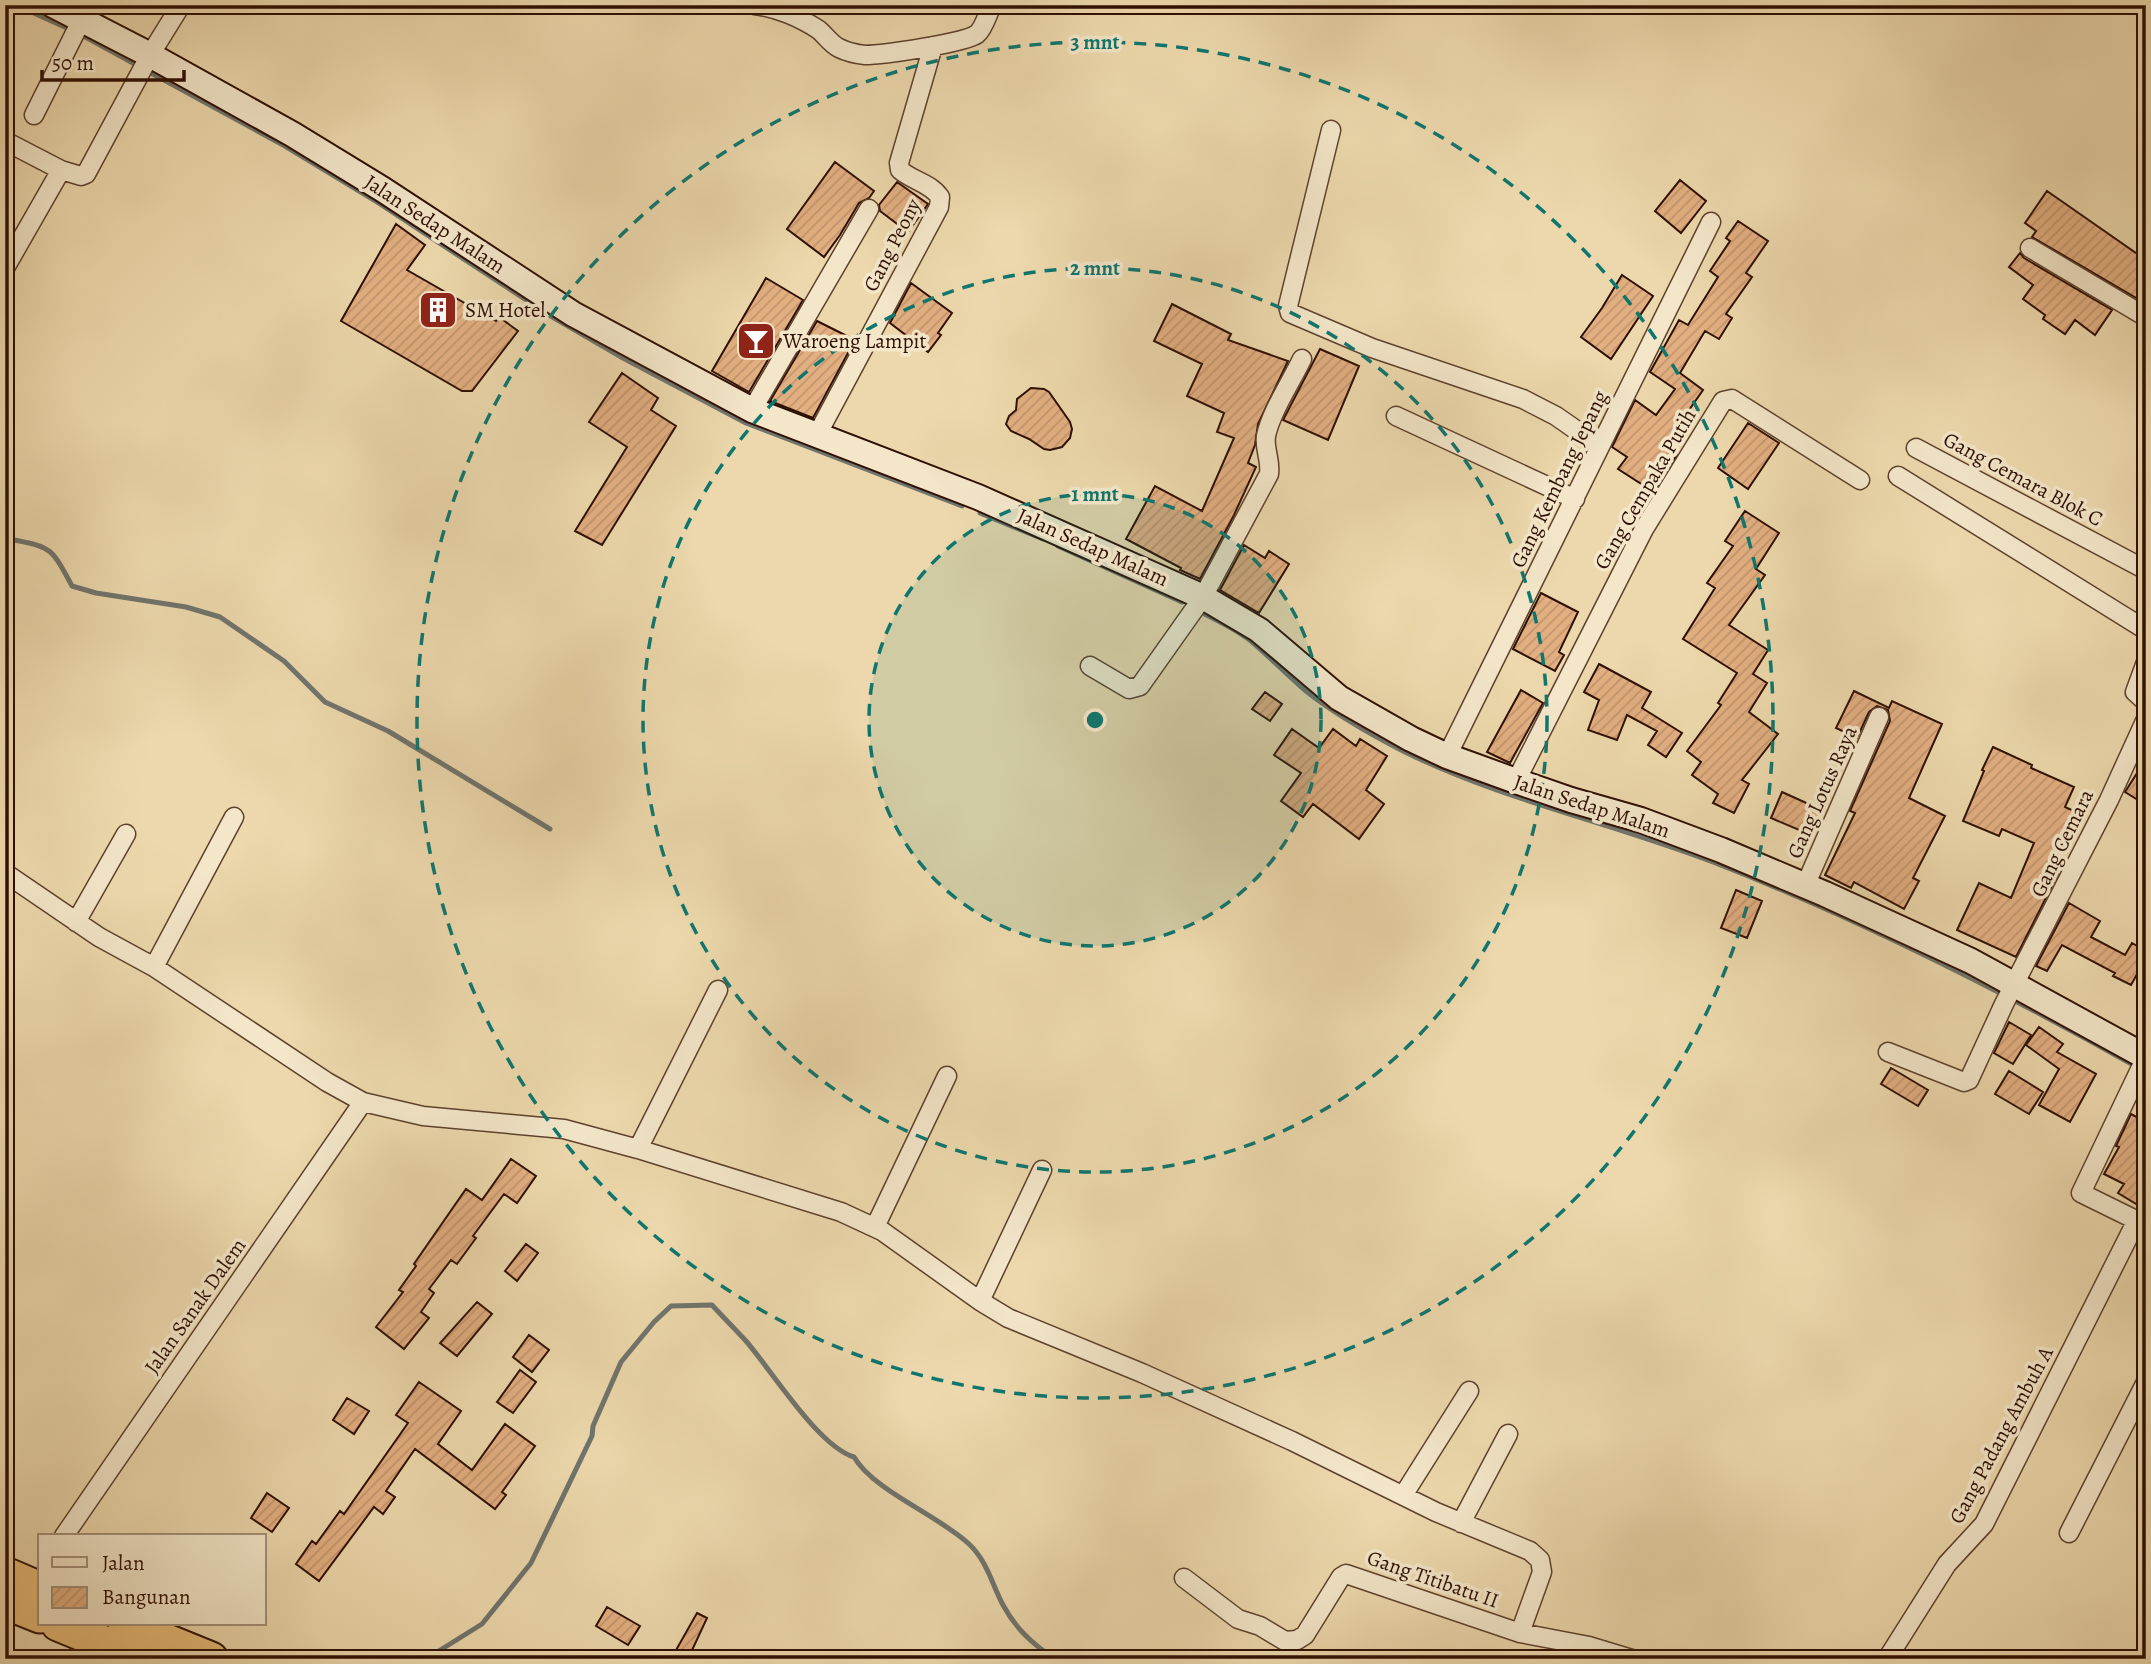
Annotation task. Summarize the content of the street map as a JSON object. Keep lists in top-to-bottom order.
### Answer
{
  "streets": {
    "street": [
      "Jalan Sedap Malam",
      "Gang Peony",
      "Gang Kembang Jepang",
      "Gang Cemara Blok C",
      "Gang Cempaka Putih",
      "Gang Lotus Raya",
      "Gang Cemara",
      "Jalan Sanak Dalem",
      "Gang Padang Ambuh A",
      "Gang Titibatu II"
    ]
  },
  "crossings": [
    ["Jalan Sedap Malam", "Gang Peony"],
    ["Jalan Sedap Malam", "Gang Kembang Jepang"],
    ["Jalan Sedap Malam", "Gang Cempaka Putih"],
    ["Jalan Sedap Malam", "Gang Lotus Raya"],
    ["Jalan Sedap Malam", "Gang Cemara"]
  ],
  "places": {
    "building": ["SM Hotel"],
    "bar": ["Waroeng Lampit"]
  },
  "legend": ["Jalan", "Bangunan"],
  "scale_bar": "50 m",
  "rings": ["3 mnt", "2 mnt", "1 mnt"]
}
